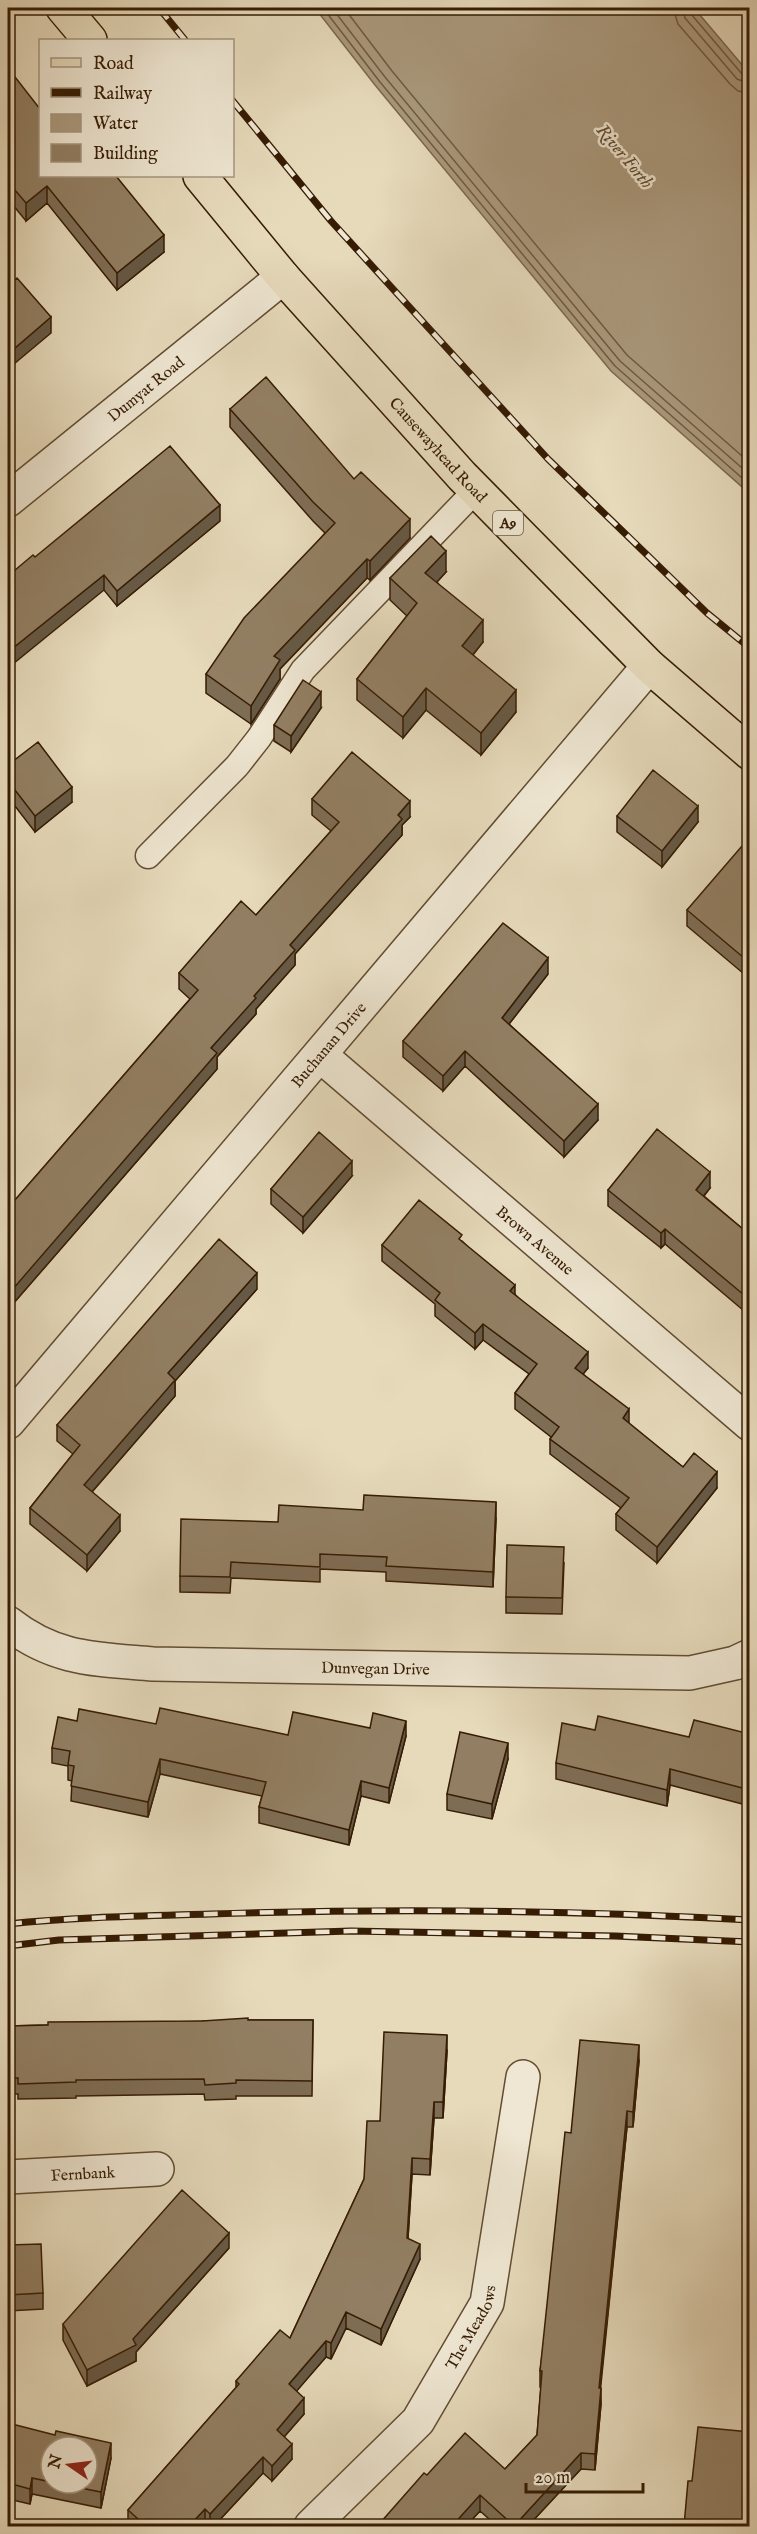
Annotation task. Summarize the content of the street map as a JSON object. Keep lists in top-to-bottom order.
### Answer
{
  "streets": {
    "main road": ["Causewayhead Road", "A9"],
    "street": [
      "Dumyat Road",
      "Buchanan Drive",
      "Brown Avenue",
      "Dunvegan Drive",
      "Fernbank",
      "The Meadows"
    ]
  },
  "crossings": [
    ["Dumyat Road", "Causewayhead Road"],
    ["Causewayhead Road", "Buchanan Drive"],
    ["Buchanan Drive", "Brown Avenue"]
  ],
  "water": ["River Forth"],
  "legend": [
    "Road",
    "Railway",
    "Water",
    "Building"
  ],
  "scale_bar": "20 m",
  "north": "left"
}
